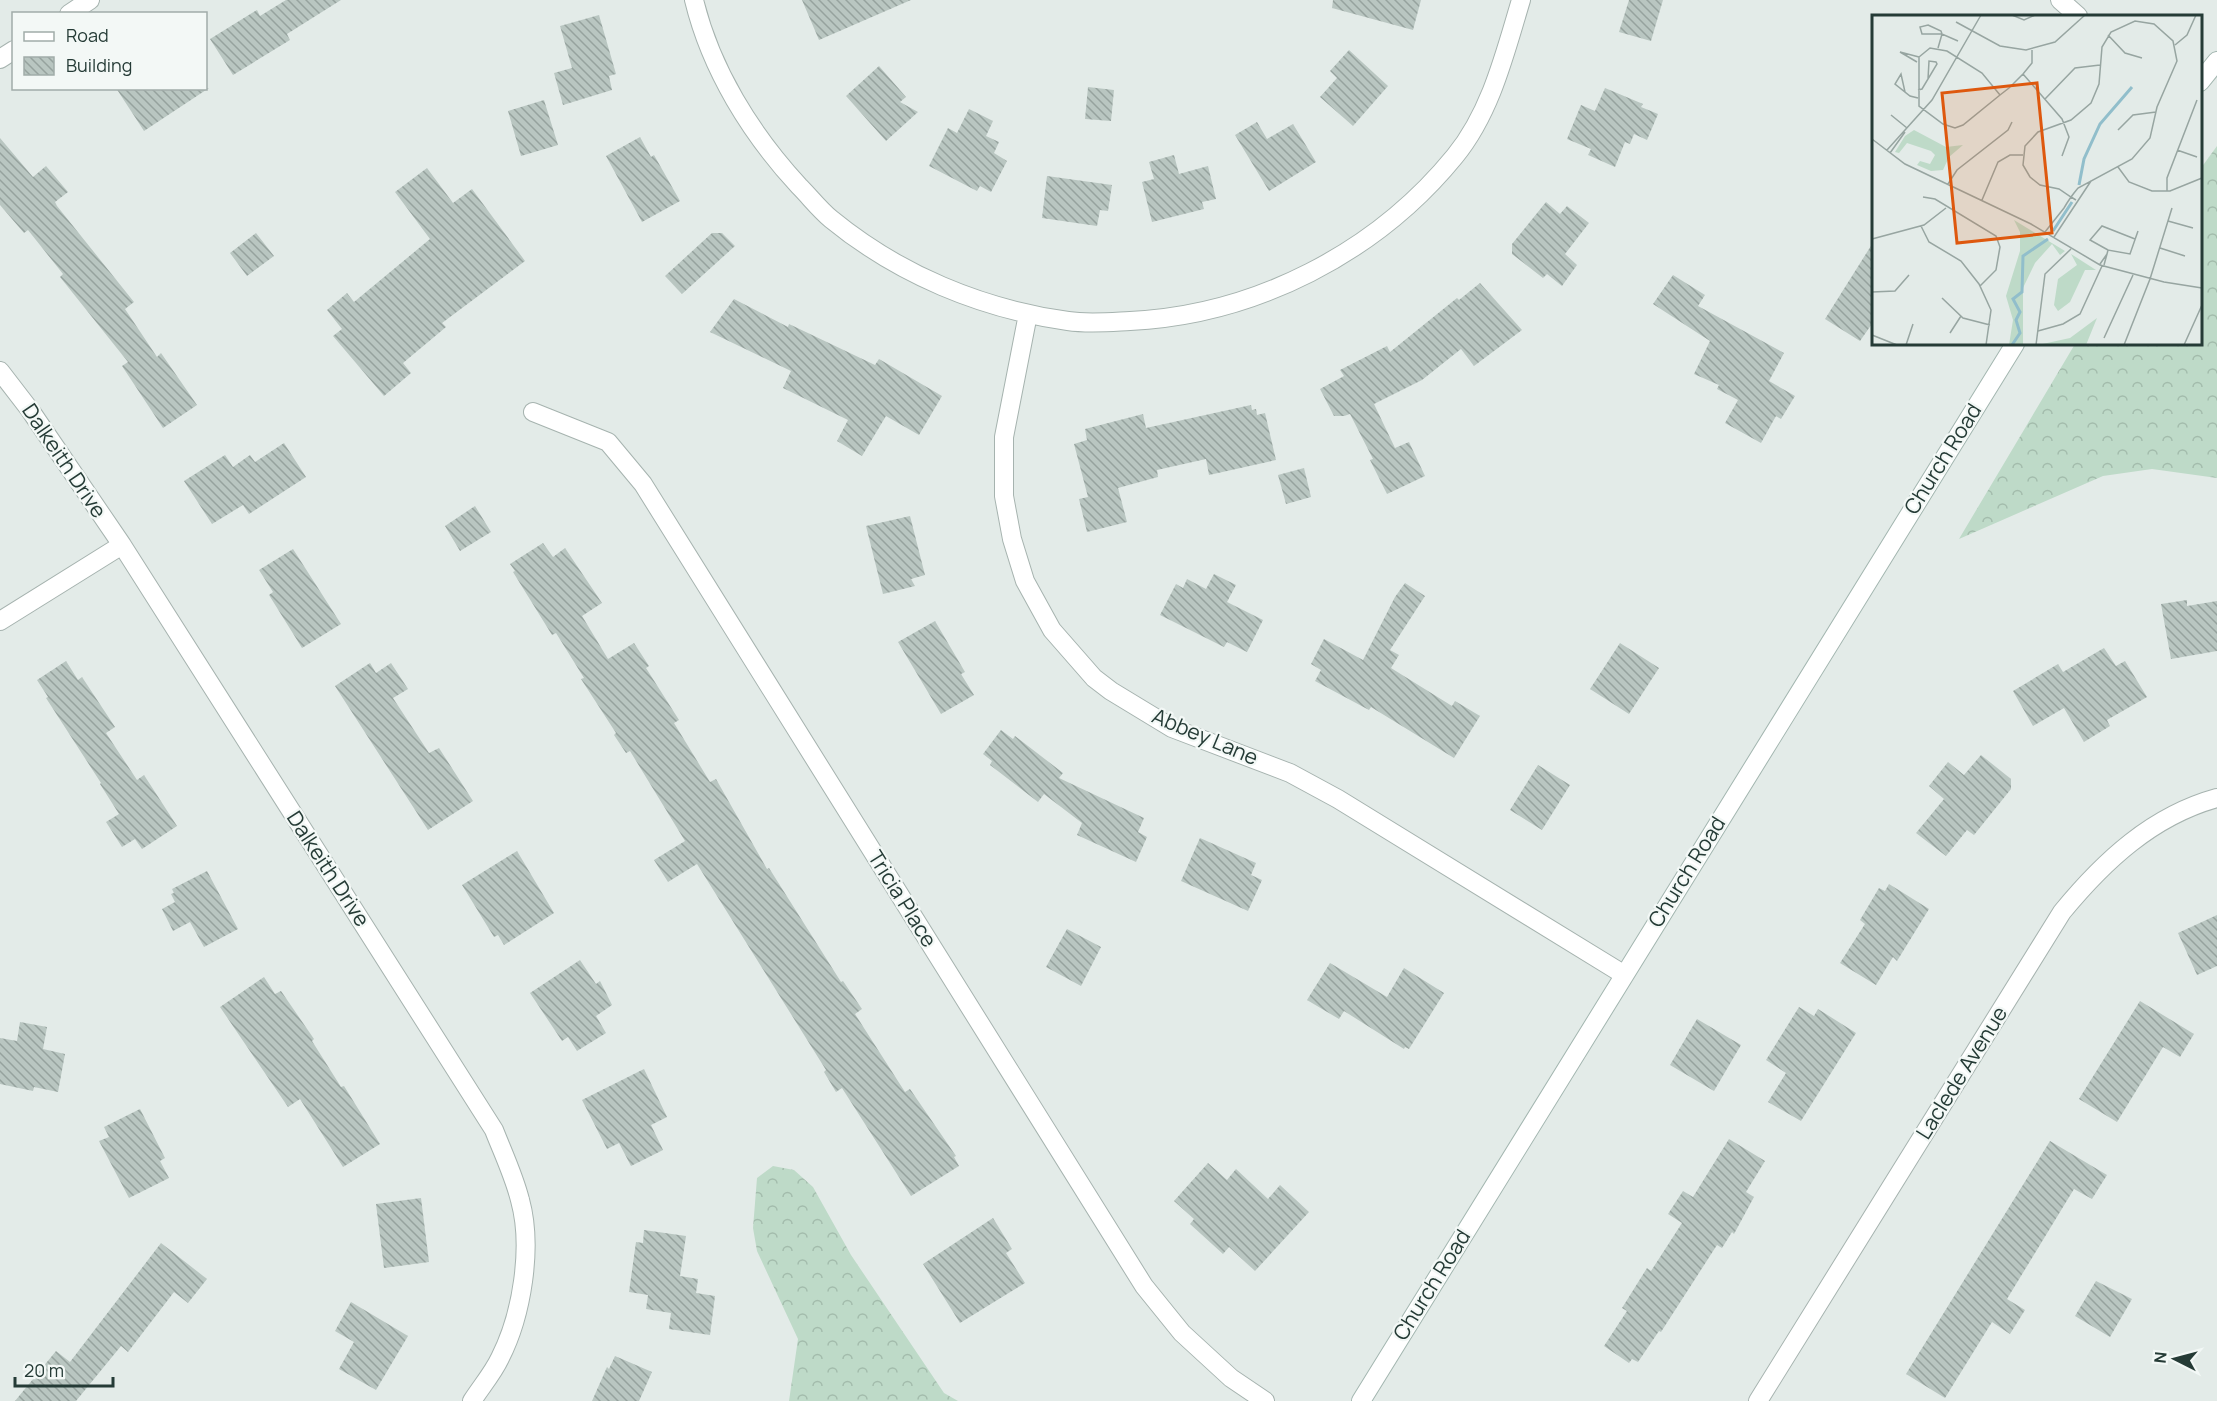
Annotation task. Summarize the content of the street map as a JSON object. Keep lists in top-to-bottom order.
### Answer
{
  "streets": {
    "street": [
      "Church Road",
      "Dalkeith Drive",
      "Abbey Lane",
      "Tricia Place",
      "Laclede Avenue"
    ]
  },
  "crossings": [
    ["Church Road", "Abbey Lane"]
  ],
  "legend": ["Road", "Building"],
  "scale_bar": "20 m",
  "north": "left"
}
